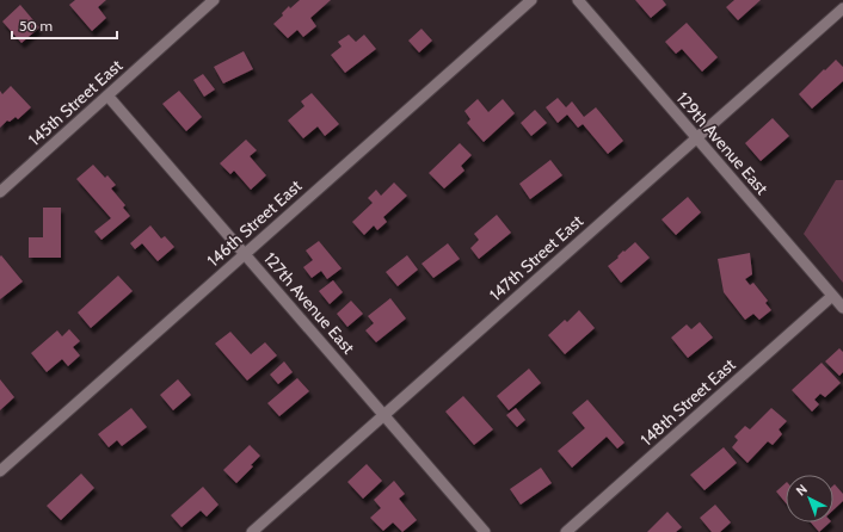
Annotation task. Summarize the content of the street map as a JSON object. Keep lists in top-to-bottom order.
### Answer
{
  "streets": {
    "street": [
      "145th Street East",
      "129th Avenue East",
      "146th Street East",
      "147th Street East",
      "127th Avenue East",
      "148th Street East"
    ]
  },
  "crossings": [
    ["145th Street East", "127th Avenue East"],
    ["129th Avenue East", "147th Street East"],
    ["129th Avenue East", "148th Street East"],
    ["146th Street East", "127th Avenue East"],
    ["147th Street East", "127th Avenue East"]
  ],
  "scale_bar": "50 m",
  "north": "top left"
}
